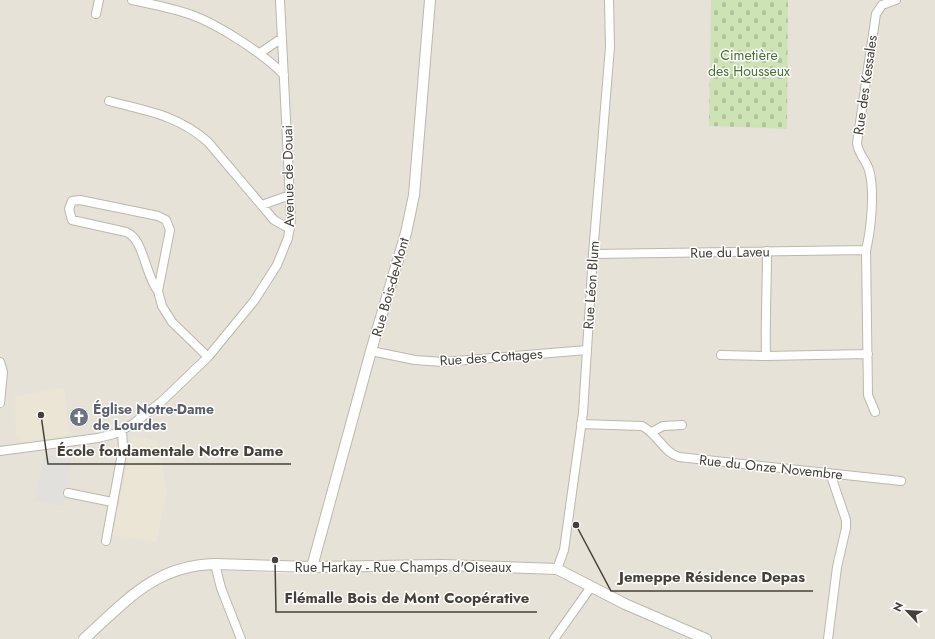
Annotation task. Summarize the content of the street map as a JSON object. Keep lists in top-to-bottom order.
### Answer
{
  "streets": {
    "street": [
      "Rue des Kessales",
      "Avenue de Douai",
      "Rue du Laveu",
      "Rue Léon Blum",
      "Rue Bois-de-Mont",
      "Rue des Cottages",
      "Rue du Onze Novembre",
      "Rue Harkay - Rue Champs d'Oiseaux"
    ]
  },
  "crossings": [
    ["Rue des Kessales", "Rue du Laveu"],
    ["Rue du Laveu", "Rue Léon Blum"],
    ["Rue Léon Blum", "Rue des Cottages"],
    ["Rue Léon Blum", "Rue du Onze Novembre"],
    ["Rue Léon Blum", "Rue Harkay - Rue Champs d'Oiseaux"],
    ["Rue Bois-de-Mont", "Rue des Cottages"],
    ["Rue Bois-de-Mont", "Rue Harkay - Rue Champs d'Oiseaux"]
  ],
  "parks": ["Cimetière des Housseux"],
  "places": {
    "other": ["École fondamentale Notre Dame", "Jemeppe Résidence Depas", "Flémalle Bois de Mont Coopérative"],
    "church": ["Église Notre-Dame de Lourdes"]
  },
  "north": "top left"
}
